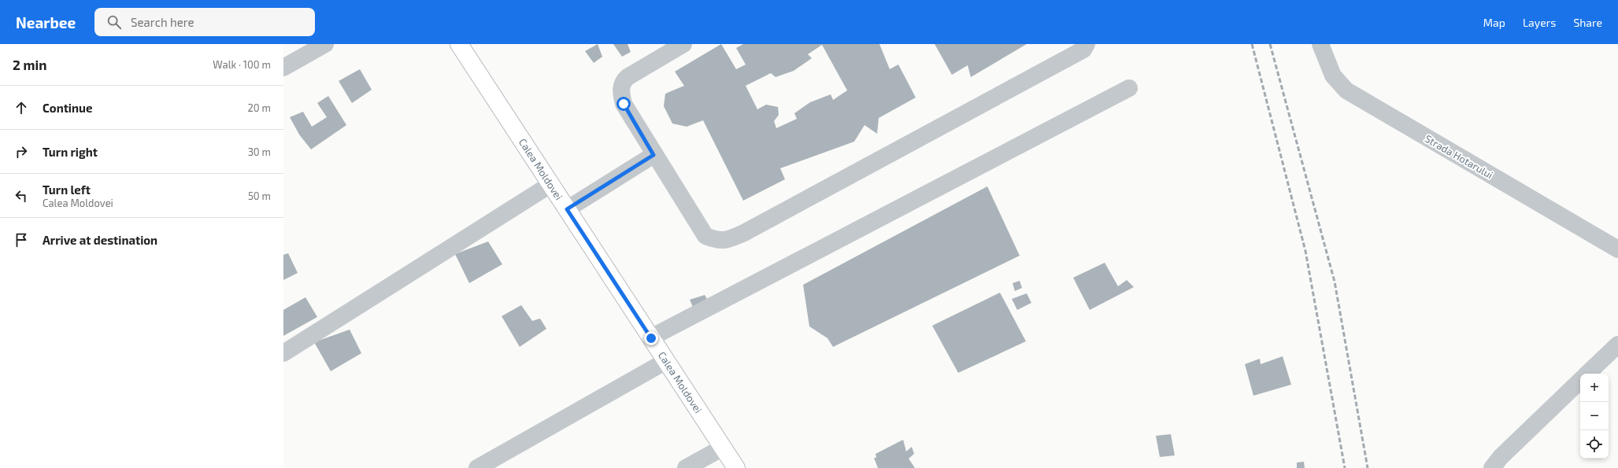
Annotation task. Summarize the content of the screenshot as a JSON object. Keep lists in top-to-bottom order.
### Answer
{
  "streets": {
    "main road": ["Calea Moldovei"],
    "street": ["Strada Hotarului"]
  },
  "page": {
    "header": "Nearbee",
    "search": "Search here",
    "nav": ["Map", "Layers", "Share"],
    "heading": ["2 min", "Walk · 100 m"],
    "list": [
      ["Continue", "20 m"],
      ["Turn right", "30 m"],
      ["Turn left", "Calea Moldovei", "50 m"],
      "Arrive at destination"
    ],
    "map_buttons": ["+", "−"]
  }
}
